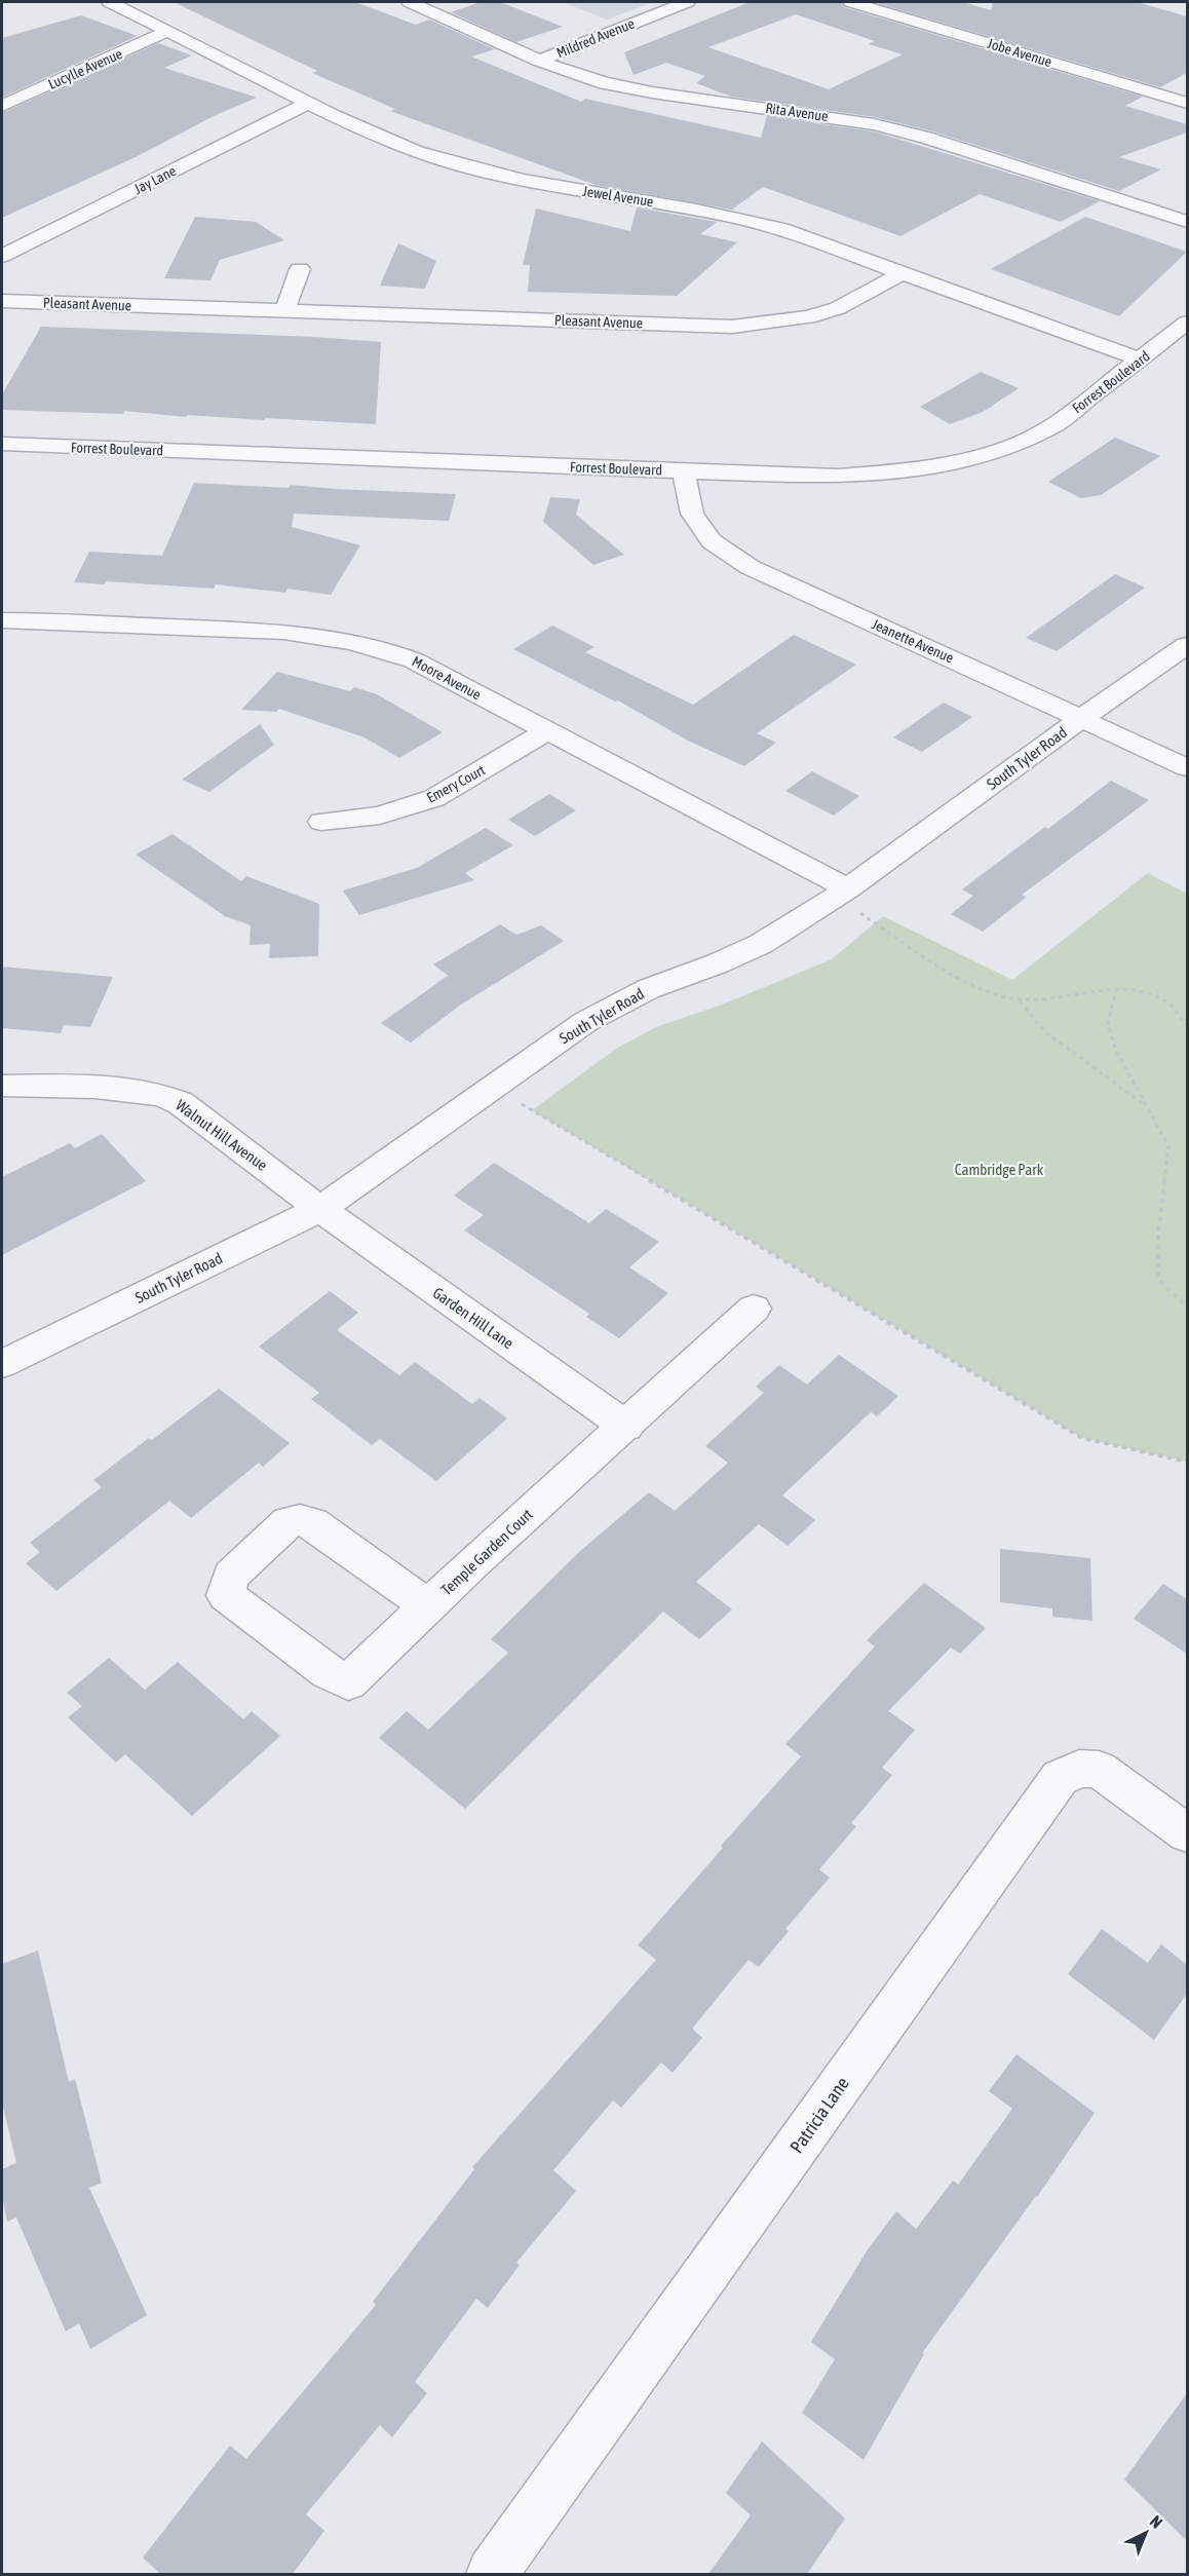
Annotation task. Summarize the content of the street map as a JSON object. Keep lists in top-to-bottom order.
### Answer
{
  "streets": {
    "street": [
      "Mildred Avenue",
      "Jobe Avenue",
      "Lucylle Avenue",
      "Rita Avenue",
      "Jay Lane",
      "Jewel Avenue",
      "Pleasant Avenue",
      "Forrest Boulevard",
      "Jeanette Avenue",
      "Moore Avenue",
      "South Tyler Road",
      "Emery Court",
      "Walnut Hill Avenue",
      "Garden Hill Lane",
      "Temple Garden Court",
      "Patricia Lane"
    ]
  },
  "crossings": [
    ["Mildred Avenue", "Rita Avenue"],
    ["Lucylle Avenue", "Jewel Avenue"],
    ["Jay Lane", "Jewel Avenue"],
    ["Jewel Avenue", "Pleasant Avenue"],
    ["Jewel Avenue", "Forrest Boulevard"],
    ["Forrest Boulevard", "Jeanette Avenue"],
    ["Jeanette Avenue", "South Tyler Road"],
    ["Moore Avenue", "South Tyler Road"],
    ["Moore Avenue", "Emery Court"],
    ["South Tyler Road", "Walnut Hill Avenue"],
    ["South Tyler Road", "Garden Hill Lane"],
    ["Walnut Hill Avenue", "Garden Hill Lane"],
    ["Garden Hill Lane", "Temple Garden Court"]
  ],
  "parks": ["Cambridge Park"],
  "north": "top right"
}
